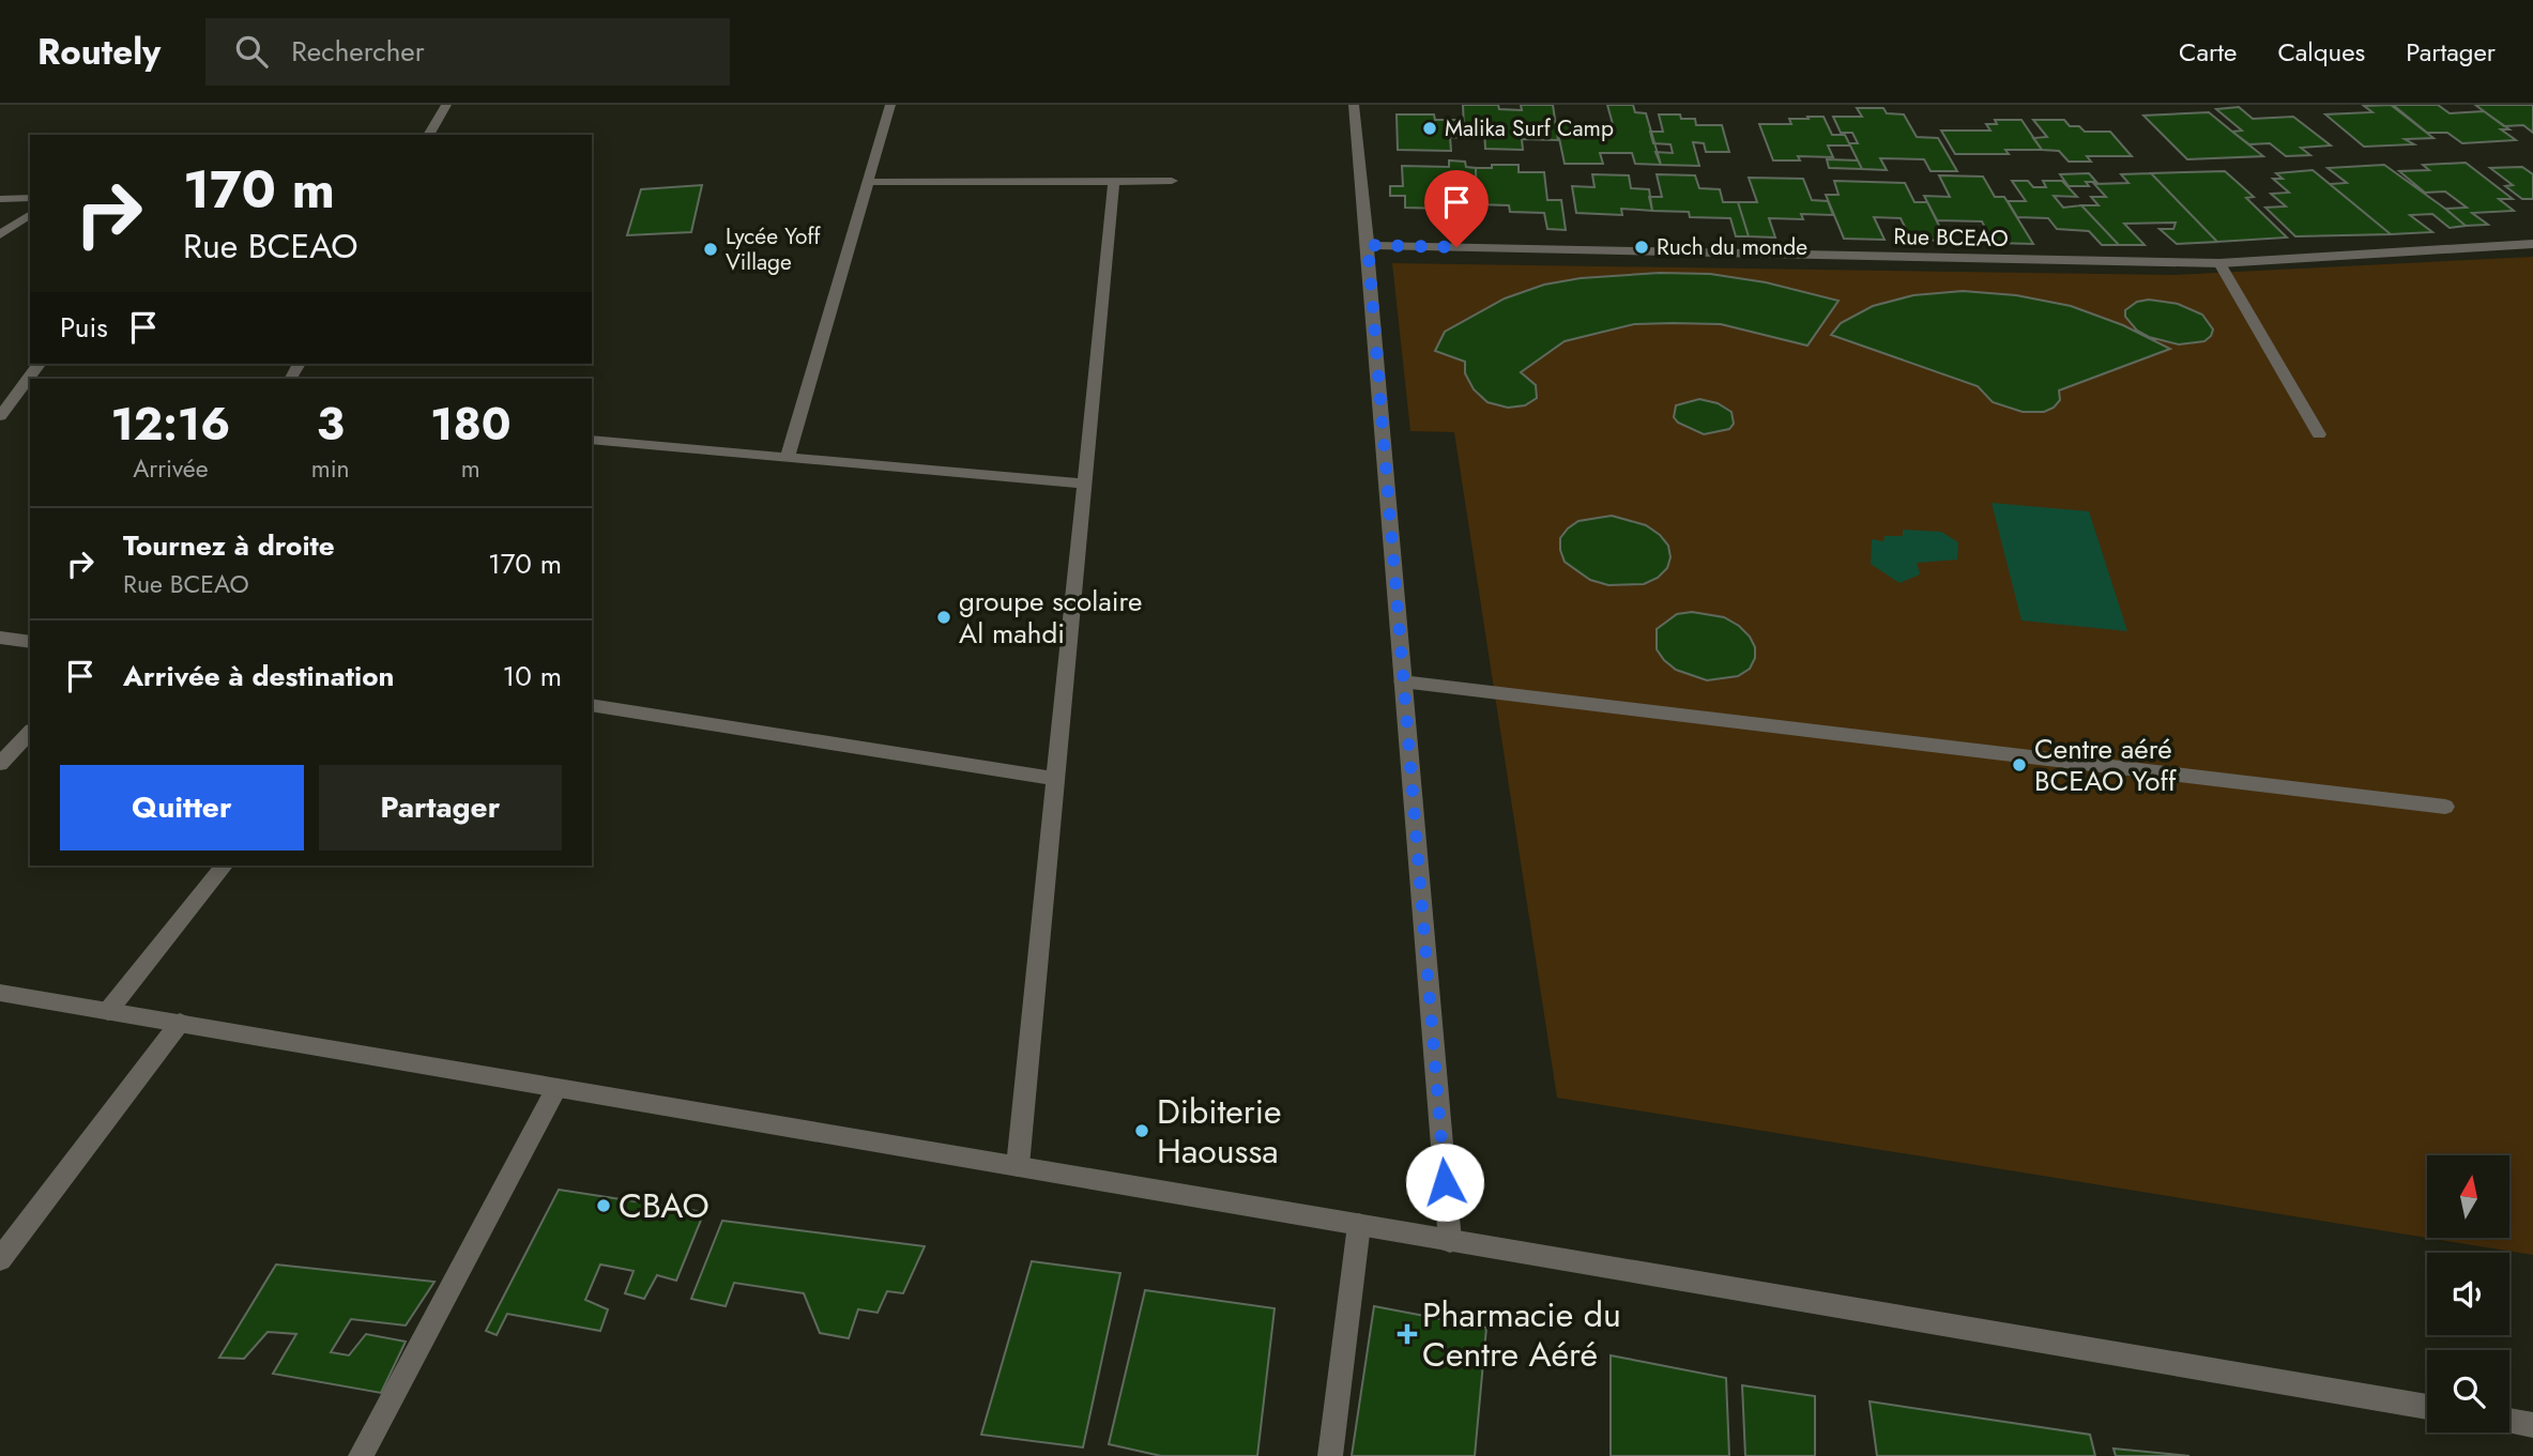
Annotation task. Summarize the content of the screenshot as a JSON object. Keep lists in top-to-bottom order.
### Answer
{
  "streets": {
    "street": ["Rue BCEAO"]
  },
  "places": {
    "other": [
      "Malika Surf Camp",
      "Ruch du monde",
      "Lycée Yoff Village",
      "groupe scolaire Al mahdi",
      "Centre aéré BCEAO Yoff",
      "Dibiterie Haoussa",
      "CBAO"
    ],
    "health": ["Pharmacie du Centre Aéré"]
  },
  "north": "top",
  "page": {
    "header": "Routely",
    "search": "Rechercher",
    "nav": ["Carte", "Calques", "Partager"],
    "turn": ["170 m", "Rue BCEAO"],
    "then": "Puis",
    "eta": [
      "12:16",
      "Arrivée",
      "3",
      "min",
      "180",
      "m"
    ],
    "list": [
      {
        "name": "Tournez à droite",
        "note": "Rue BCEAO",
        "value": "170 m"
      },
      {
        "name": "Arrivée à destination",
        "value": "10 m"
      }
    ],
    "buttons": ["Quitter", "Partager"]
  }
}
